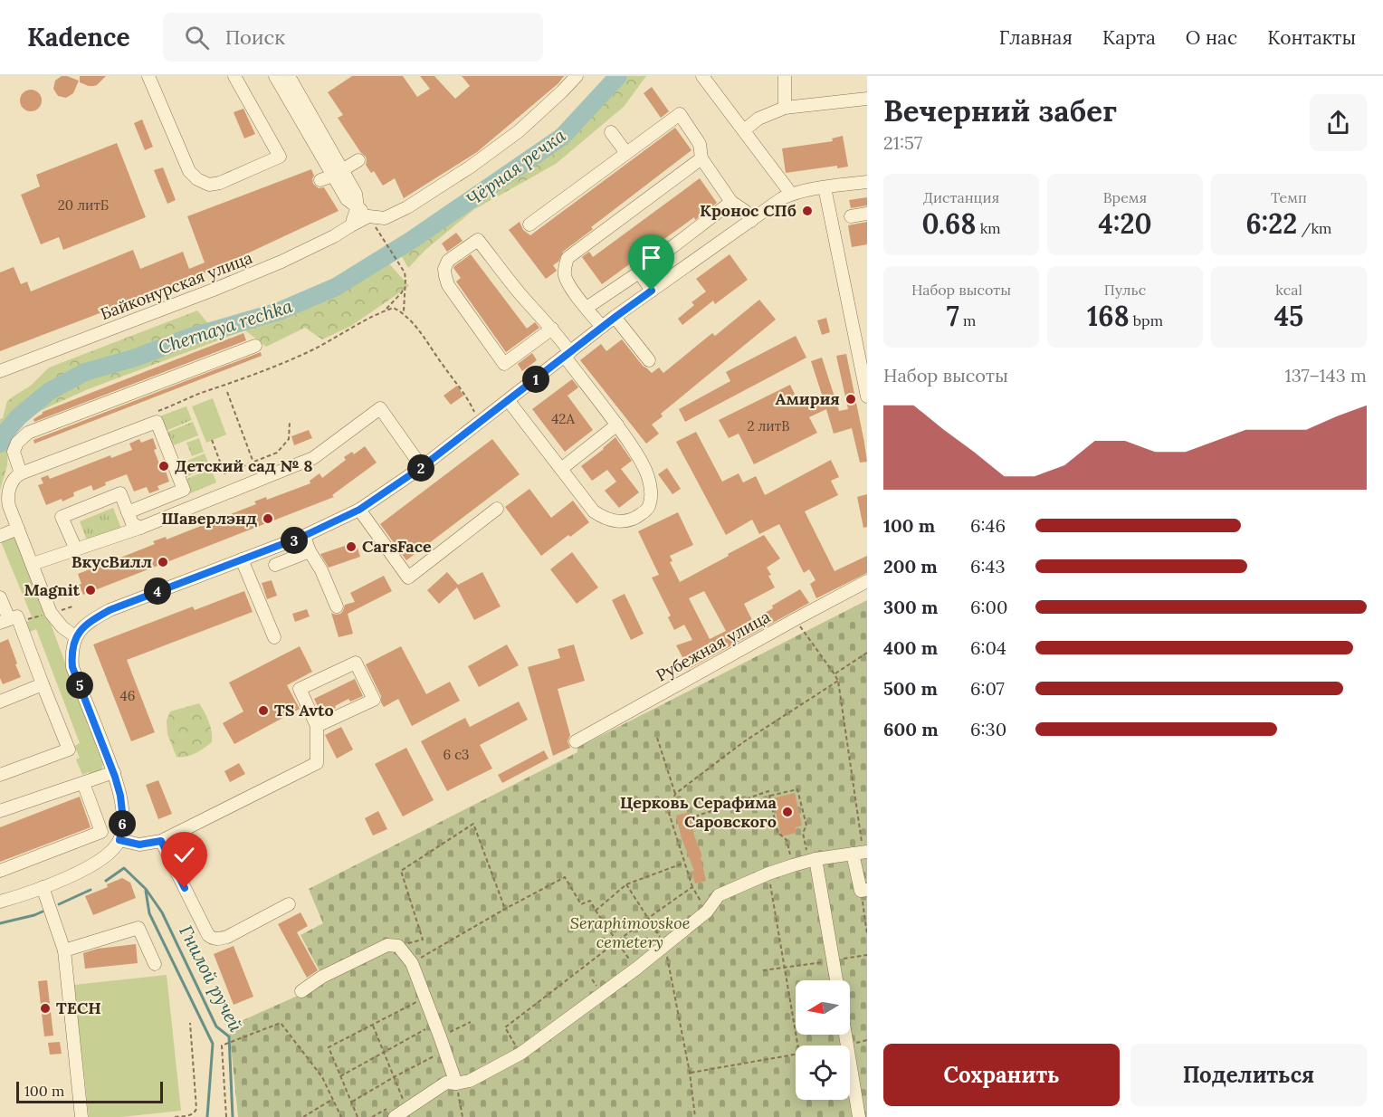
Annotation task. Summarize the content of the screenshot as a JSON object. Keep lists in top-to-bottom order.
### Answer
{
  "streets": {
    "street": ["Байконурская улица", "Рубежная улица"]
  },
  "water": ["Чёрная речка", "Chernaya rechka", "Гнилой ручей"],
  "parks": ["Seraphimovskoe cemetery"],
  "places": [
    "Кронос СПб",
    "Амирия",
    "Детский сад № 8",
    "Шаверлэнд",
    "CarsFace",
    "ВкусВилл",
    "Magnit",
    "TS Avto",
    "Церковь Серафима Саровского",
    "TECH"
  ],
  "house_numbers": [
    "20 литБ",
    "42А",
    "2 литВ",
    "46",
    "6 с3"
  ],
  "scale_bar": "100 m",
  "north": "left",
  "page": {
    "header": "Kadence",
    "search": "Поиск",
    "nav": [
      "Главная",
      "Карта",
      "О нас",
      "Контакты"
    ],
    "heading": ["Вечерний забег", "21:57"],
    "stats": [
      ["Дистанция", "0.68 km"],
      ["Время", "4:20"],
      ["Темп", "6:22 /km"],
      ["Набор высоты", "7 m"],
      ["Пульс", "168 bpm"],
      ["kcal", "45"]
    ],
    "chart": ["Набор высоты", "137–143 m"],
    "pins": [
      "1",
      "2",
      "3",
      "4",
      "5",
      "6"
    ],
    "list": [
      {
        "name": "100 m",
        "note": "6:46"
      },
      {
        "name": "200 m",
        "note": "6:43"
      },
      {
        "name": "300 m",
        "note": "6:00"
      },
      {
        "name": "400 m",
        "note": "6:04"
      },
      {
        "name": "500 m",
        "note": "6:07"
      },
      {
        "name": "600 m",
        "note": "6:30"
      }
    ],
    "buttons": ["Сохранить", "Поделиться"],
    "scale": "100 m"
  }
}
